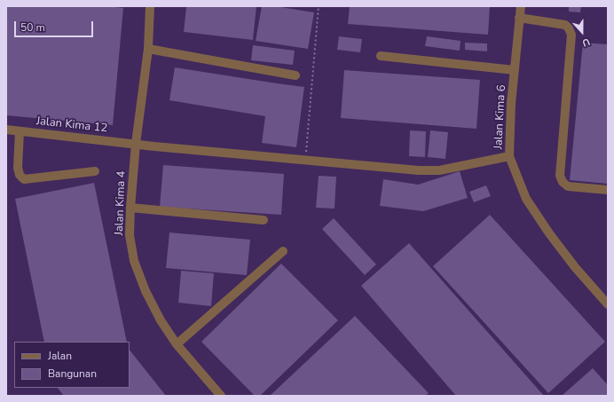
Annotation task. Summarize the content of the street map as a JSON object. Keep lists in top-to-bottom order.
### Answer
{
  "streets": {
    "street": ["Jalan Kima 6", "Jalan Kima 12", "Jalan Kima 4"]
  },
  "crossings": [
    ["Jalan Kima 6", "Jalan Kima 12"],
    ["Jalan Kima 12", "Jalan Kima 4"]
  ],
  "legend": ["Jalan", "Bangunan"],
  "scale_bar": "50 m",
  "north": "bottom"
}
